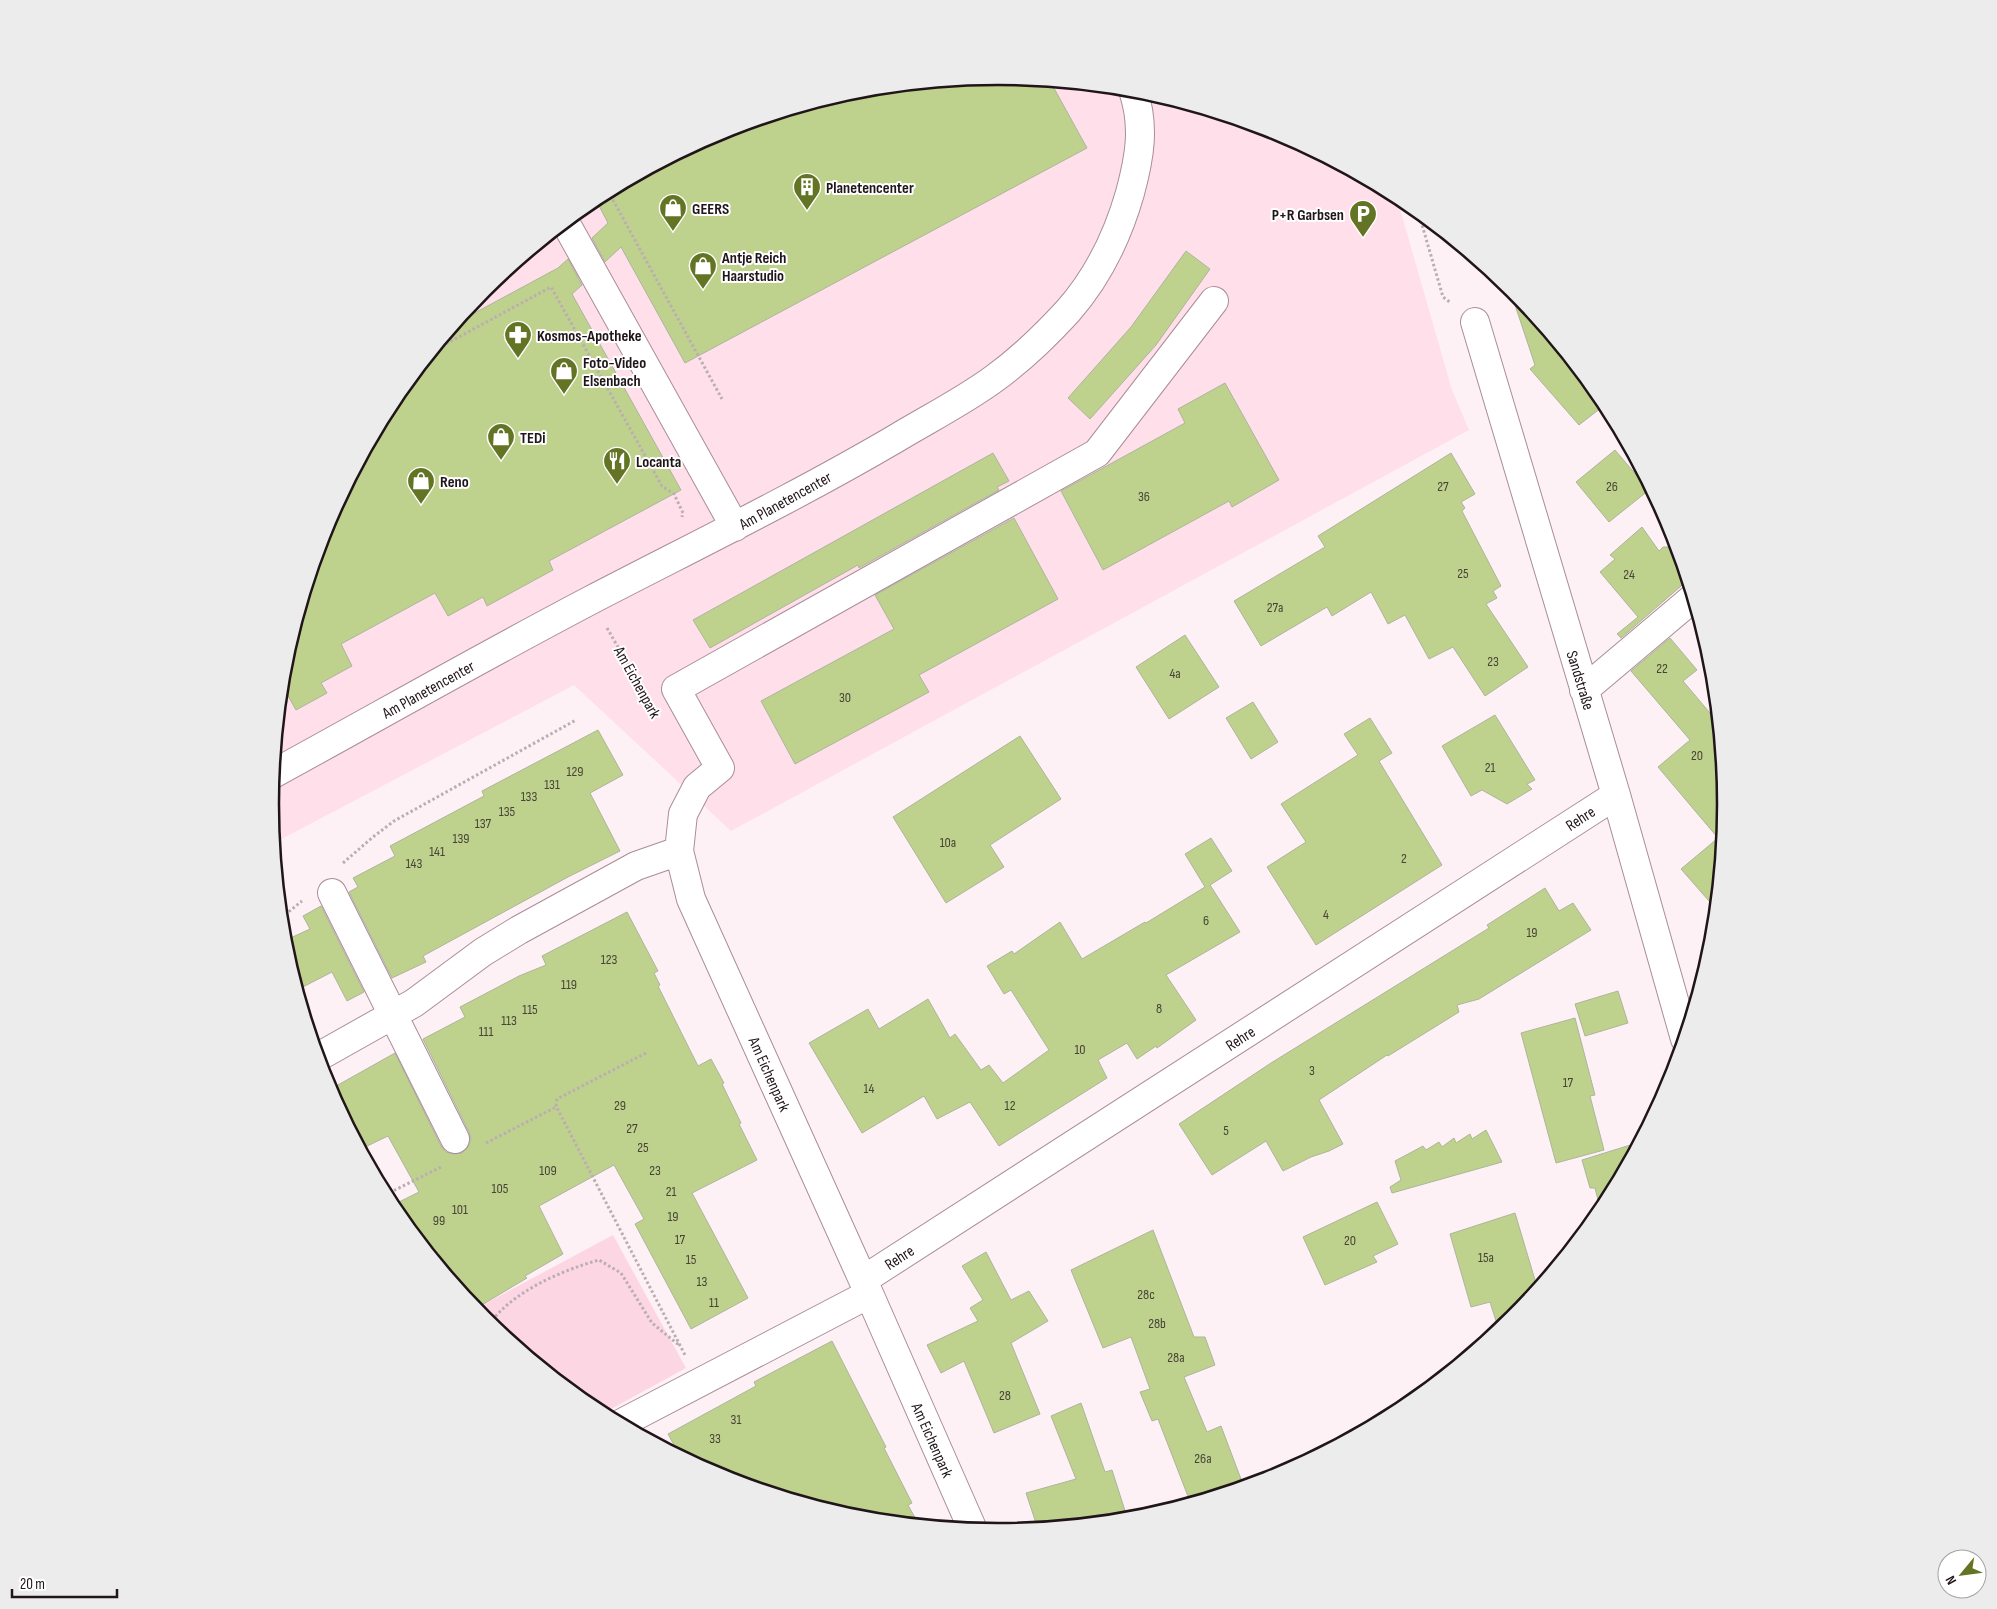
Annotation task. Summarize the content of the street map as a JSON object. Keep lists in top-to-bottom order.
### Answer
{
  "streets": {
    "street": [
      "Am Planetencenter",
      "Sandstraße",
      "Am Eichenpark",
      "Rehre"
    ]
  },
  "crossings": [
    ["Am Planetencenter", "Am Eichenpark"],
    ["Sandstraße", "Rehre"],
    ["Am Eichenpark", "Rehre"]
  ],
  "places": {
    "building": ["Planetencenter"],
    "shop": [
      "GEERS",
      "Antje Reich Haarstudio",
      "Foto-Video Elsenbach",
      "TEDi",
      "Reno"
    ],
    "parking": ["P+R Garbsen"],
    "pharmacy": ["Kosmos-Apotheke"],
    "restaurant": ["Locanta"]
  },
  "house_numbers": [
    "27",
    "26",
    "36",
    "25",
    "24",
    "27a",
    "23",
    "22",
    "4a",
    "30",
    "20",
    "21",
    "129",
    "131",
    "133",
    "135",
    "137",
    "139",
    "10a",
    "141",
    "2",
    "143",
    "4",
    "6",
    "19",
    "123",
    "119",
    "8",
    "115",
    "113",
    "111",
    "10",
    "3",
    "17",
    "14",
    "29",
    "12",
    "27",
    "5",
    "25",
    "109",
    "23",
    "105",
    "21",
    "101",
    "19",
    "99",
    "17",
    "20",
    "15a",
    "15",
    "13",
    "28c",
    "11",
    "28b",
    "28a",
    "28",
    "31",
    "33",
    "26a"
  ],
  "scale_bar": "20 m",
  "north": "bottom left"
}
